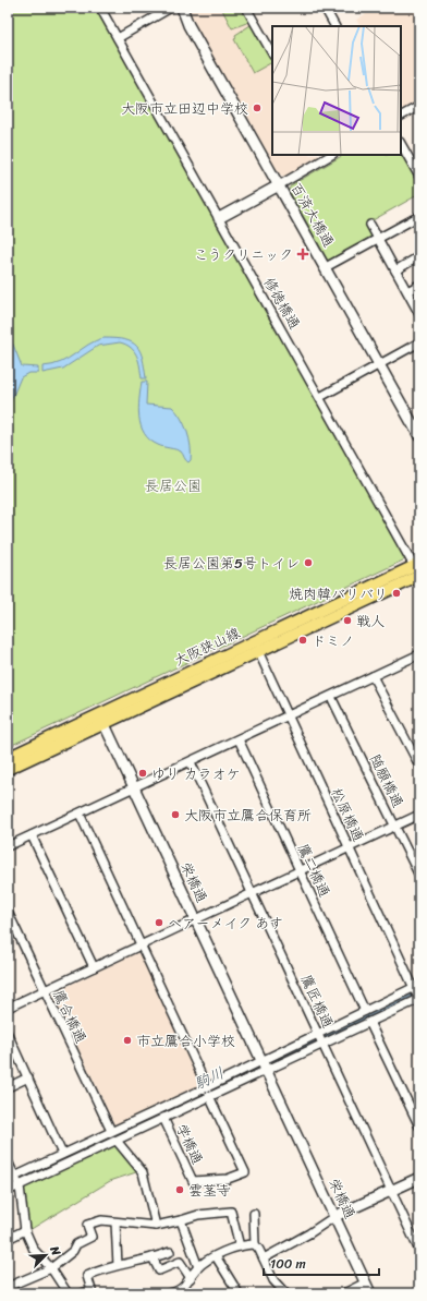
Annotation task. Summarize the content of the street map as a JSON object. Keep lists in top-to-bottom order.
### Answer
{
  "streets": {
    "main road": ["大阪狭山線"],
    "street": [
      "百済大橋通",
      "修徳橋通",
      "随願橋通",
      "松原橋通",
      "鷹二橋通",
      "栄橋通",
      "鷹匠橋通",
      "鷹合橋通",
      "学橋通"
    ]
  },
  "crossings": [
    ["修徳橋通", "大阪狭山線"],
    ["大阪狭山線", "松原橋通"],
    ["大阪狭山線", "栄橋通"]
  ],
  "water": ["駒川"],
  "parks": ["長居公園"],
  "places": {
    "other": [
      "大阪市立田辺中学校",
      "長居公園第5号トイレ",
      "焼肉韓バリバリ",
      "戦人",
      "ドミノ",
      "ゆり カラオケ",
      "大阪市立鷹合保育所",
      "ヘアーメイク あす",
      "市立鷹合小学校",
      "雲茎寺"
    ],
    "health": ["こうクリニック"]
  },
  "scale_bar": "100 m",
  "north": "top right"
}
